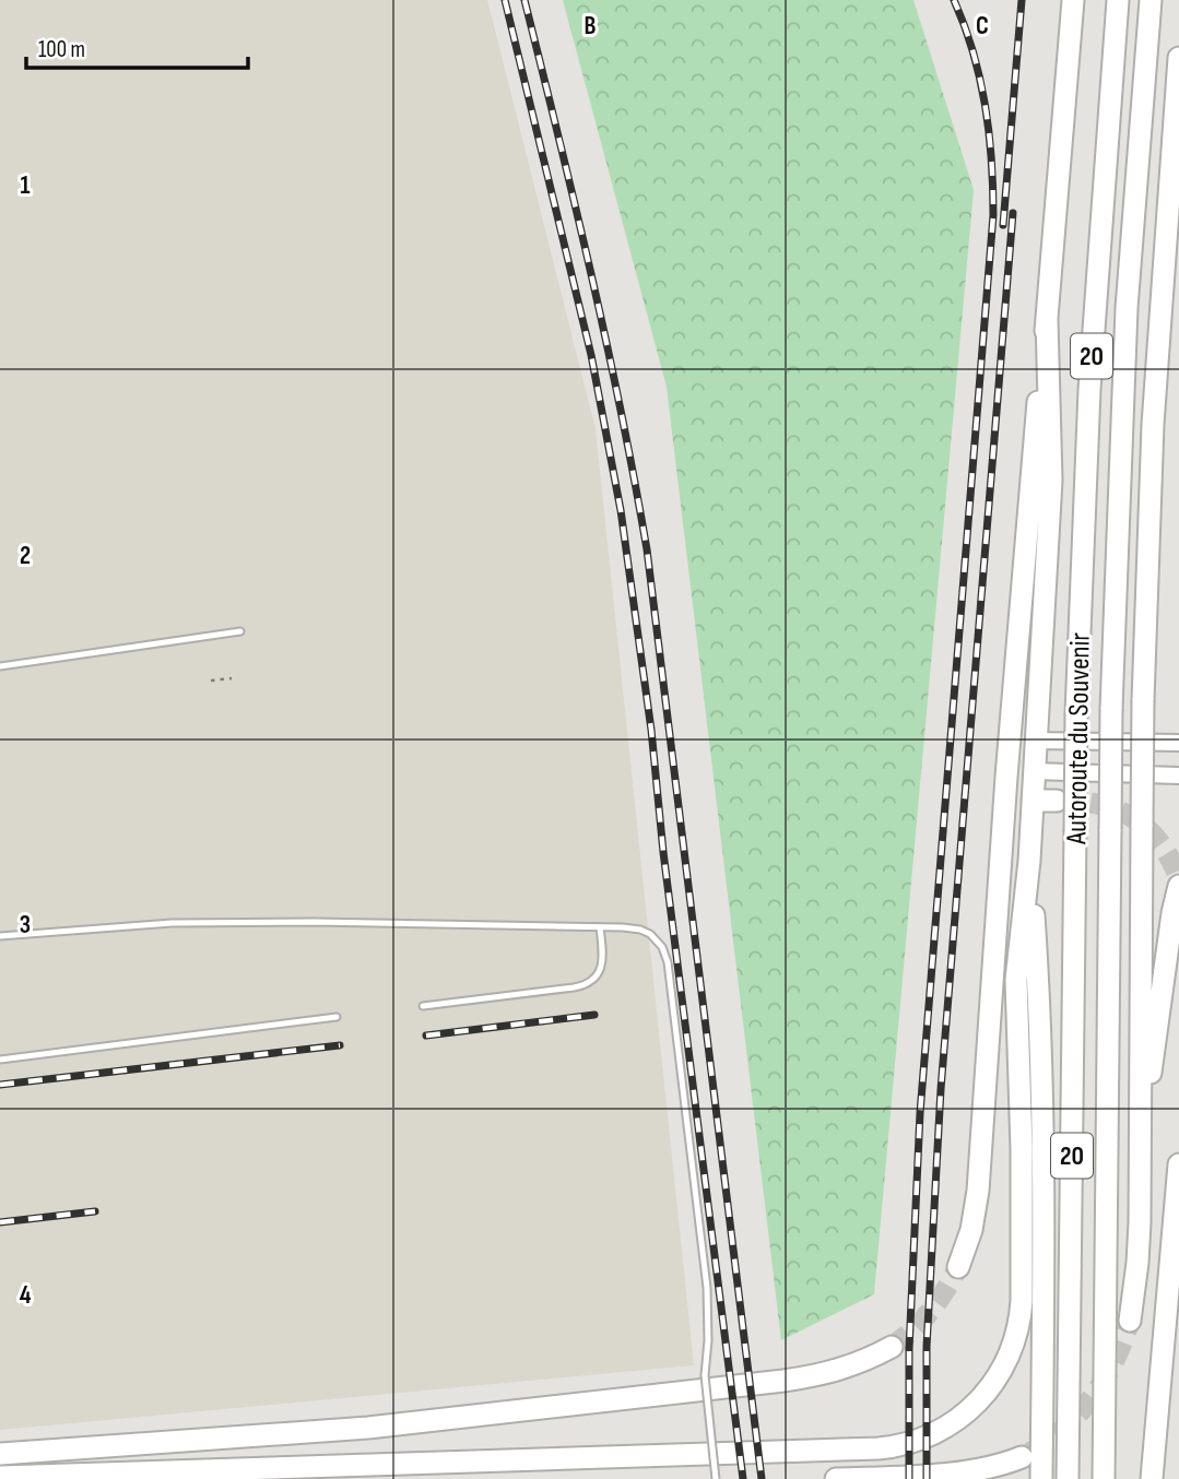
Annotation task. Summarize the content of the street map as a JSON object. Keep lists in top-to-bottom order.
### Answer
{
  "streets": {
    "highway": ["20", "Autoroute du Souvenir"]
  },
  "scale_bar": "100 m",
  "grid": {
    "columns": ["B", "C"],
    "rows": [
      "1",
      "2",
      "3",
      "4"
    ]
  }
}
